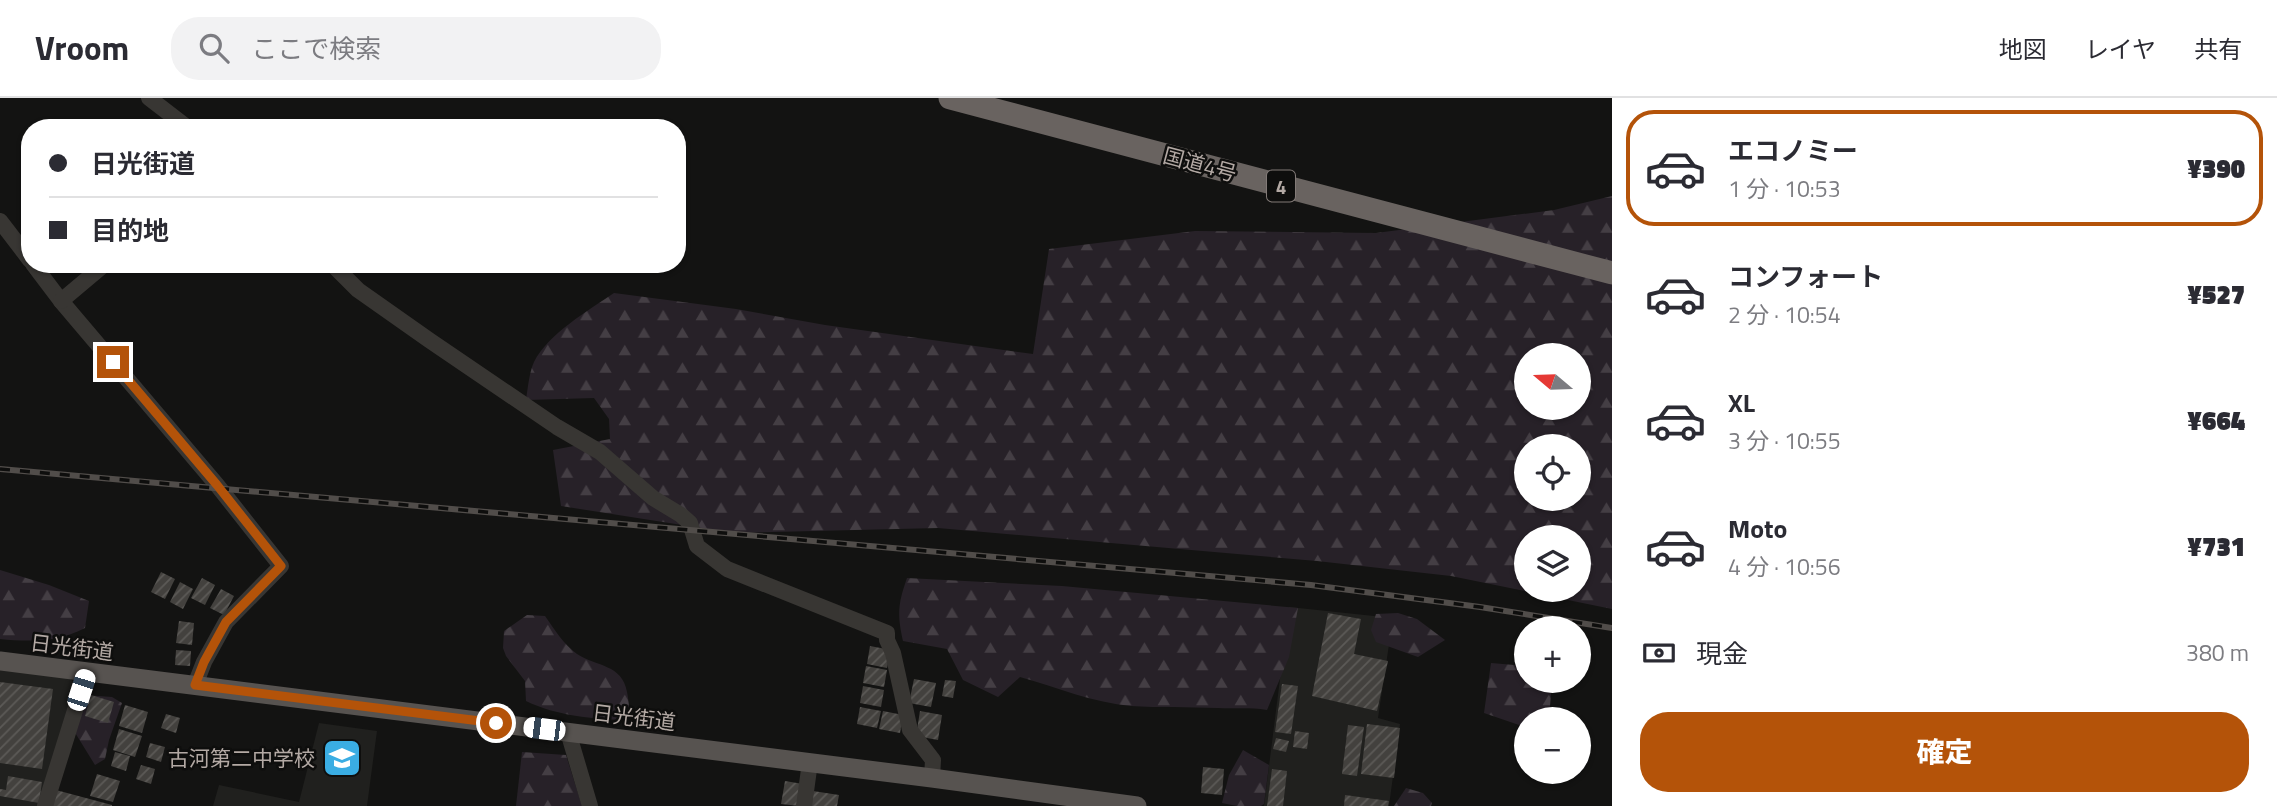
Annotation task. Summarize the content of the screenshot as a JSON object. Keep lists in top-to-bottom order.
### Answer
{
  "streets": {
    "highway": ["国道4号", "4"],
    "main road": ["日光街道"]
  },
  "places": {
    "school or university": ["古河第二中学校"]
  },
  "north": "left",
  "page": {
    "header": "Vroom",
    "search": "ここで検索",
    "nav": ["地図", "レイヤ", "共有"],
    "list": [
      {
        "name": "エコノミー",
        "note": "1 分 · 10:53",
        "value": "¥390"
      },
      {
        "name": "コンフォート",
        "note": "2 分 · 10:54",
        "value": "¥527"
      },
      {
        "name": "XL",
        "note": "3 分 · 10:55",
        "value": "¥664"
      },
      {
        "name": "Moto",
        "note": "4 分 · 10:56",
        "value": "¥731"
      }
    ],
    "banner": ["日光街道", "目的地"],
    "map_buttons": ["+", "−"],
    "pay": ["現金", "380 m"],
    "buttons": "確定"
  }
}
